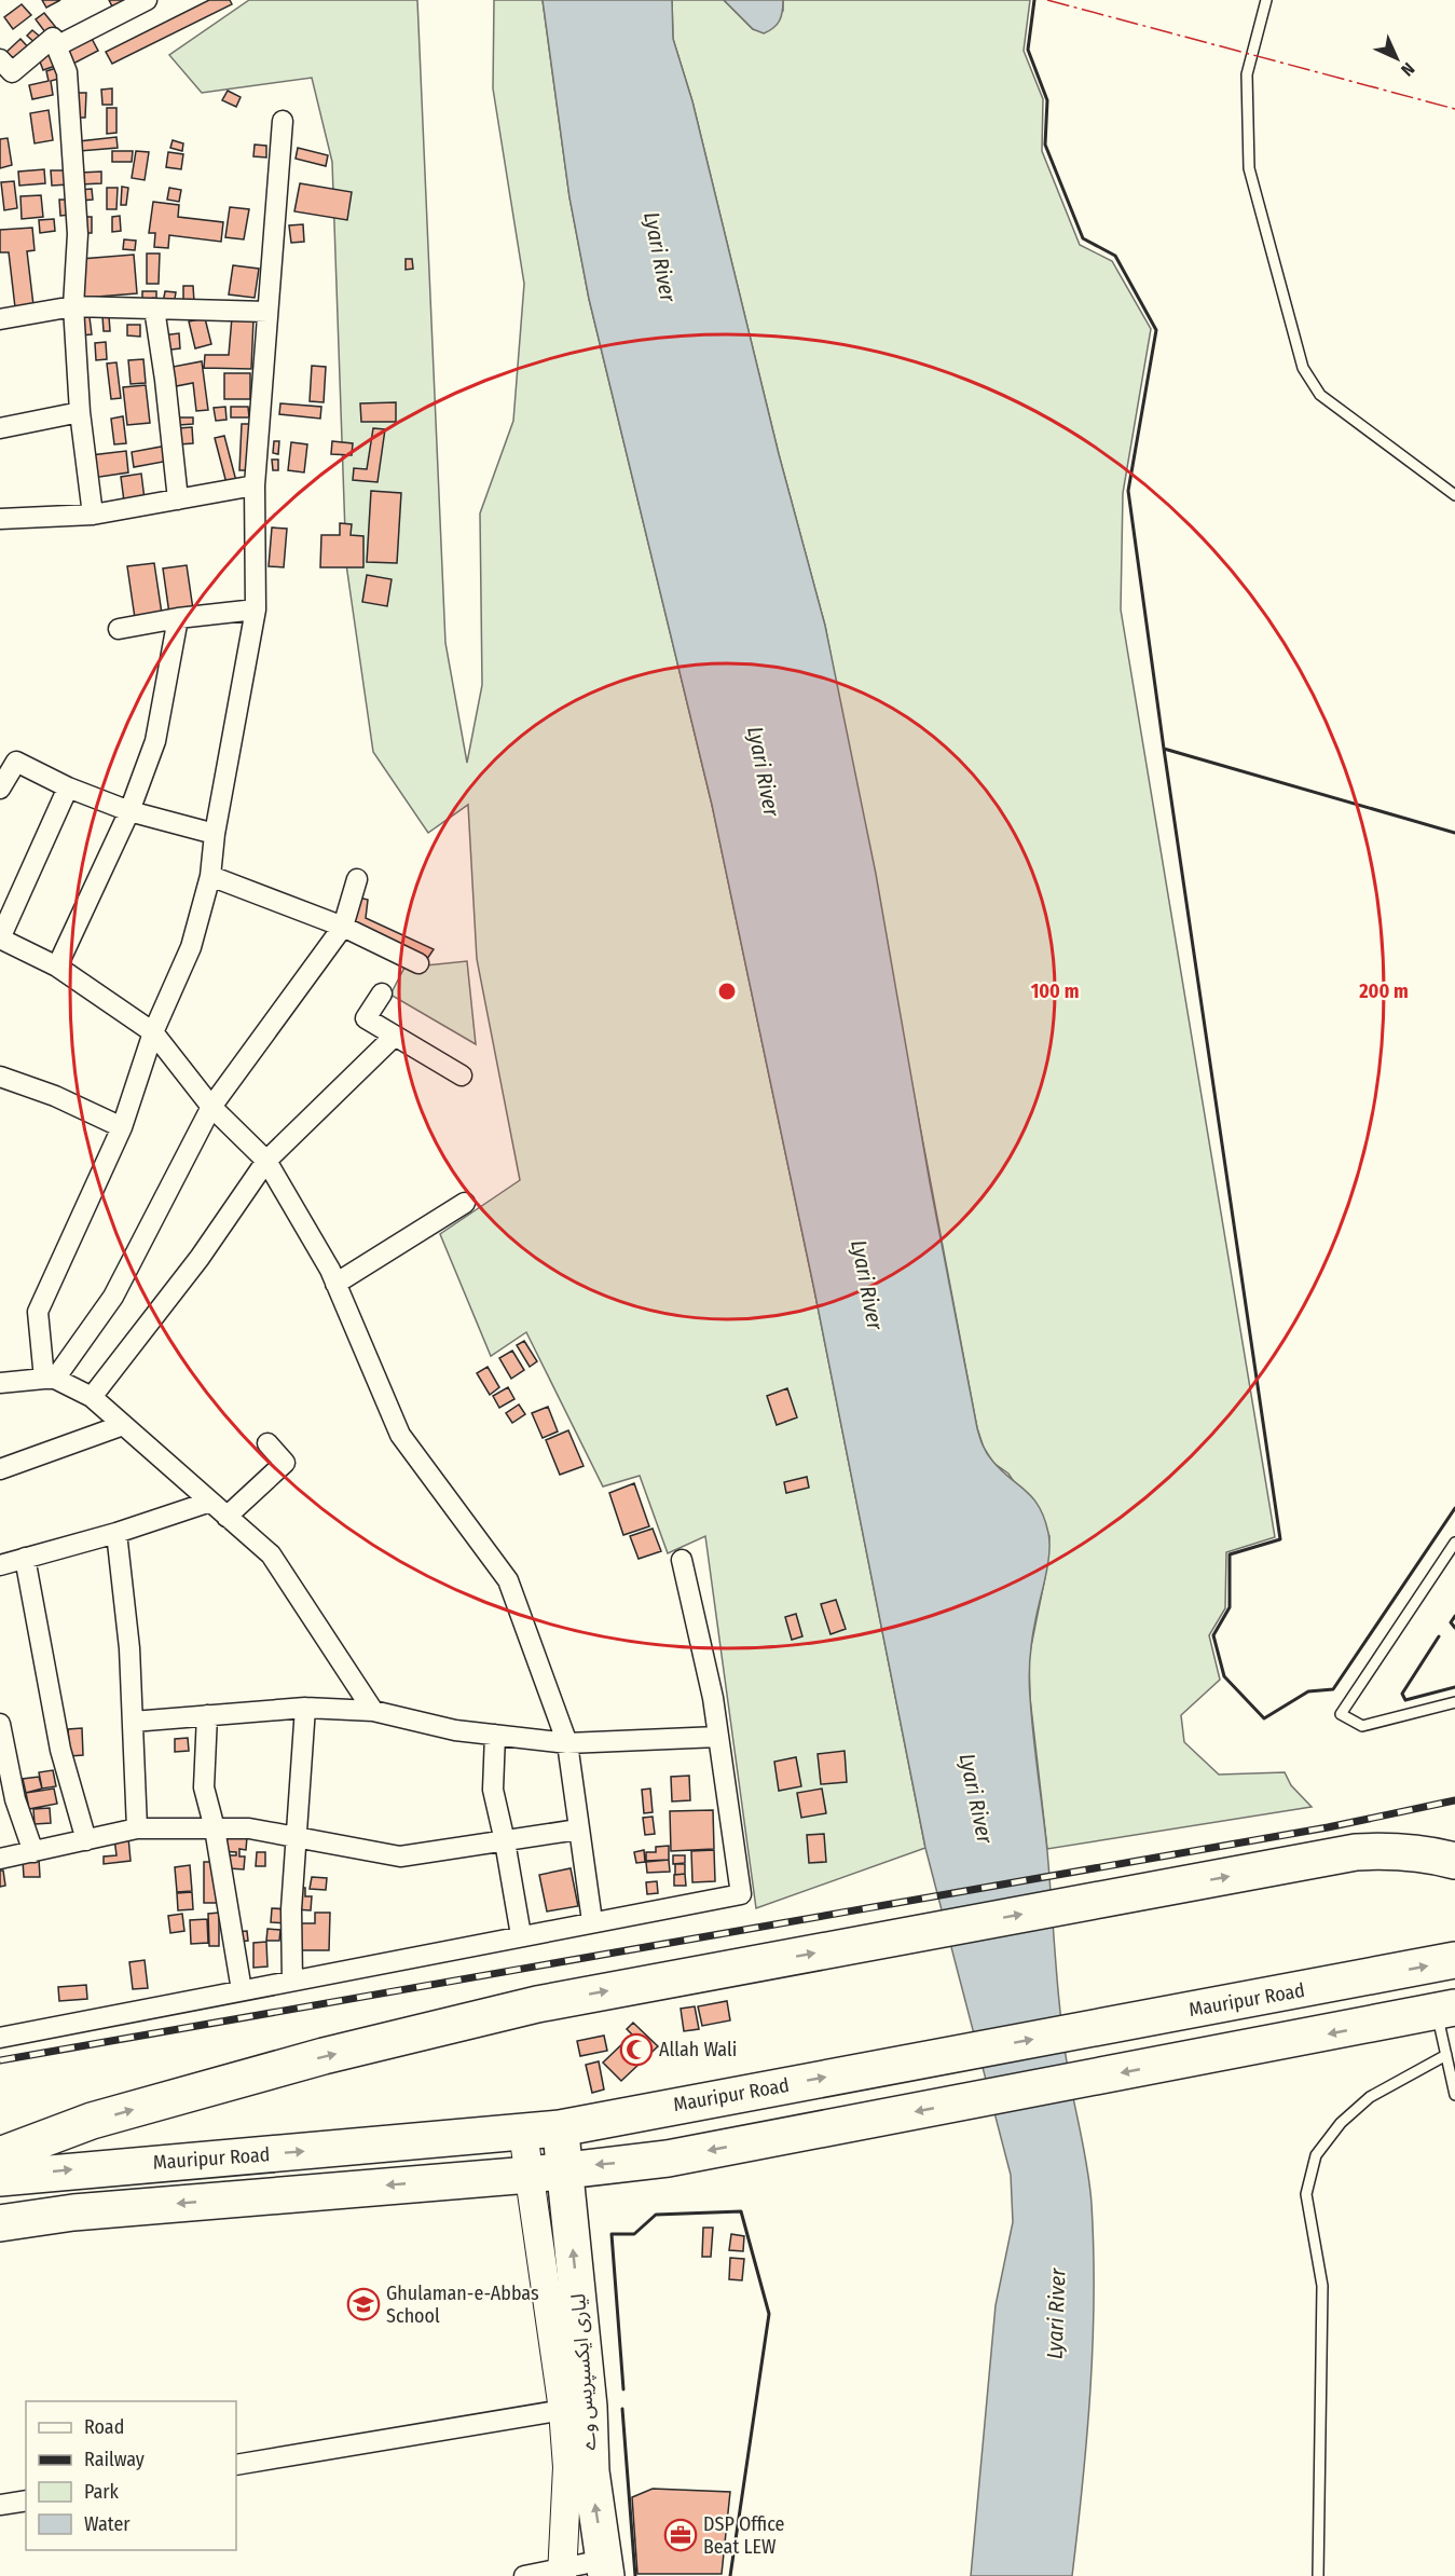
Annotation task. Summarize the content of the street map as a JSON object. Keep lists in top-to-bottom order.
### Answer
{
  "streets": {
    "highway": ["Mauripur Road", "لیاری ایکسپریس وے"]
  },
  "crossings": [
    ["Mauripur Road", "لیاری ایکسپریس وے"]
  ],
  "one_way": ["لیاری ایکسپریس وے"],
  "water": ["Lyari River"],
  "places": {
    "mosque": ["Allah Wali"],
    "school or university": ["Ghulaman-e-Abbas School"],
    "office": ["DSP Office Beat LEW"]
  },
  "legend": [
    "Road",
    "Railway",
    "Park",
    "Water"
  ],
  "north": "bottom right",
  "rings": ["100 m", "200 m"]
}
